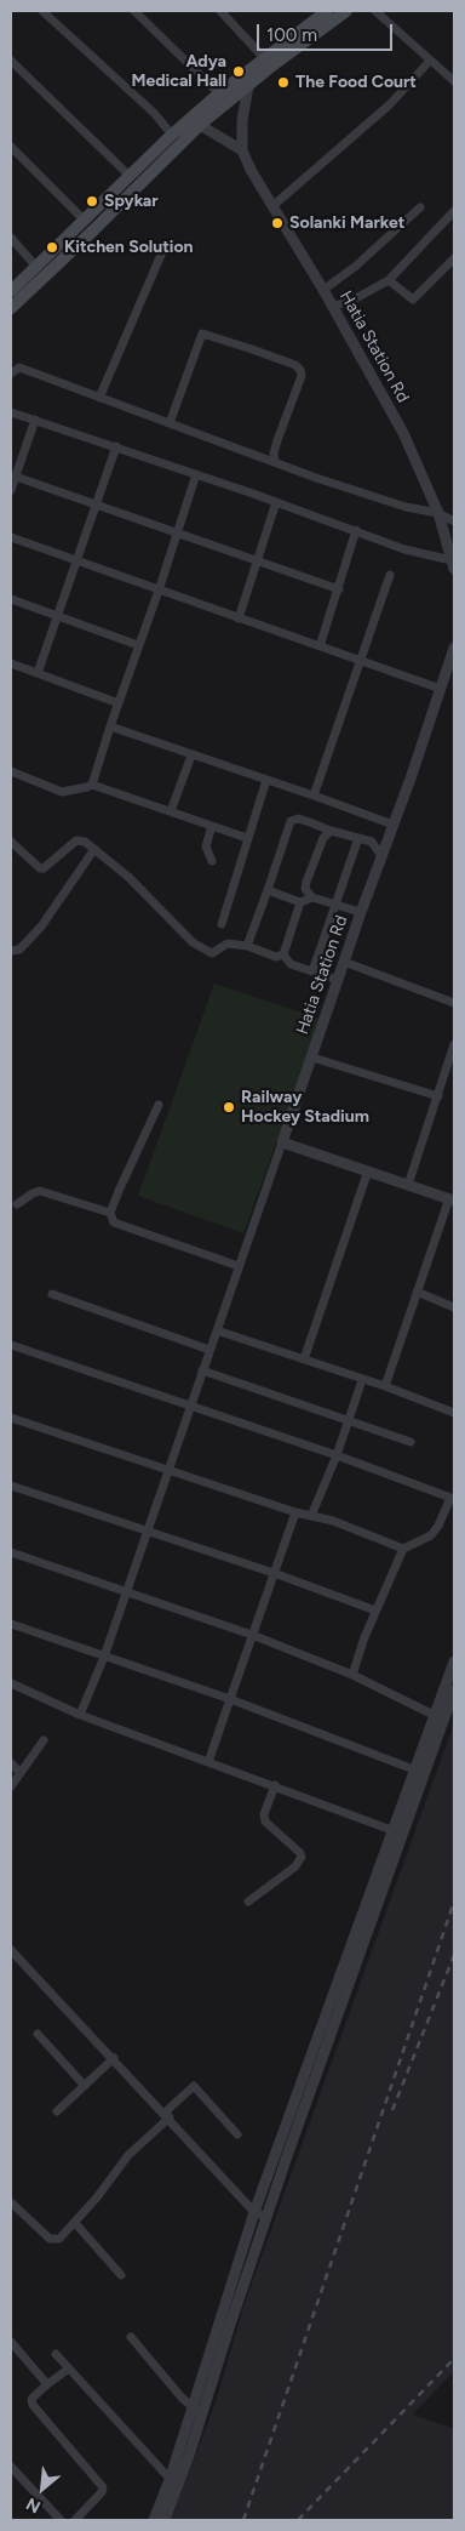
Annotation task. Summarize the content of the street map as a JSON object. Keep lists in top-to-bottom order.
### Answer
{
  "streets": {
    "street": ["Hatia Station Rd"]
  },
  "places": [
    "Adya Medical Hall",
    "The Food Court",
    "Spykar",
    "Solanki Market",
    "Kitchen Solution",
    "Railway Hockey Stadium"
  ],
  "scale_bar": "100 m",
  "north": "bottom left"
}
